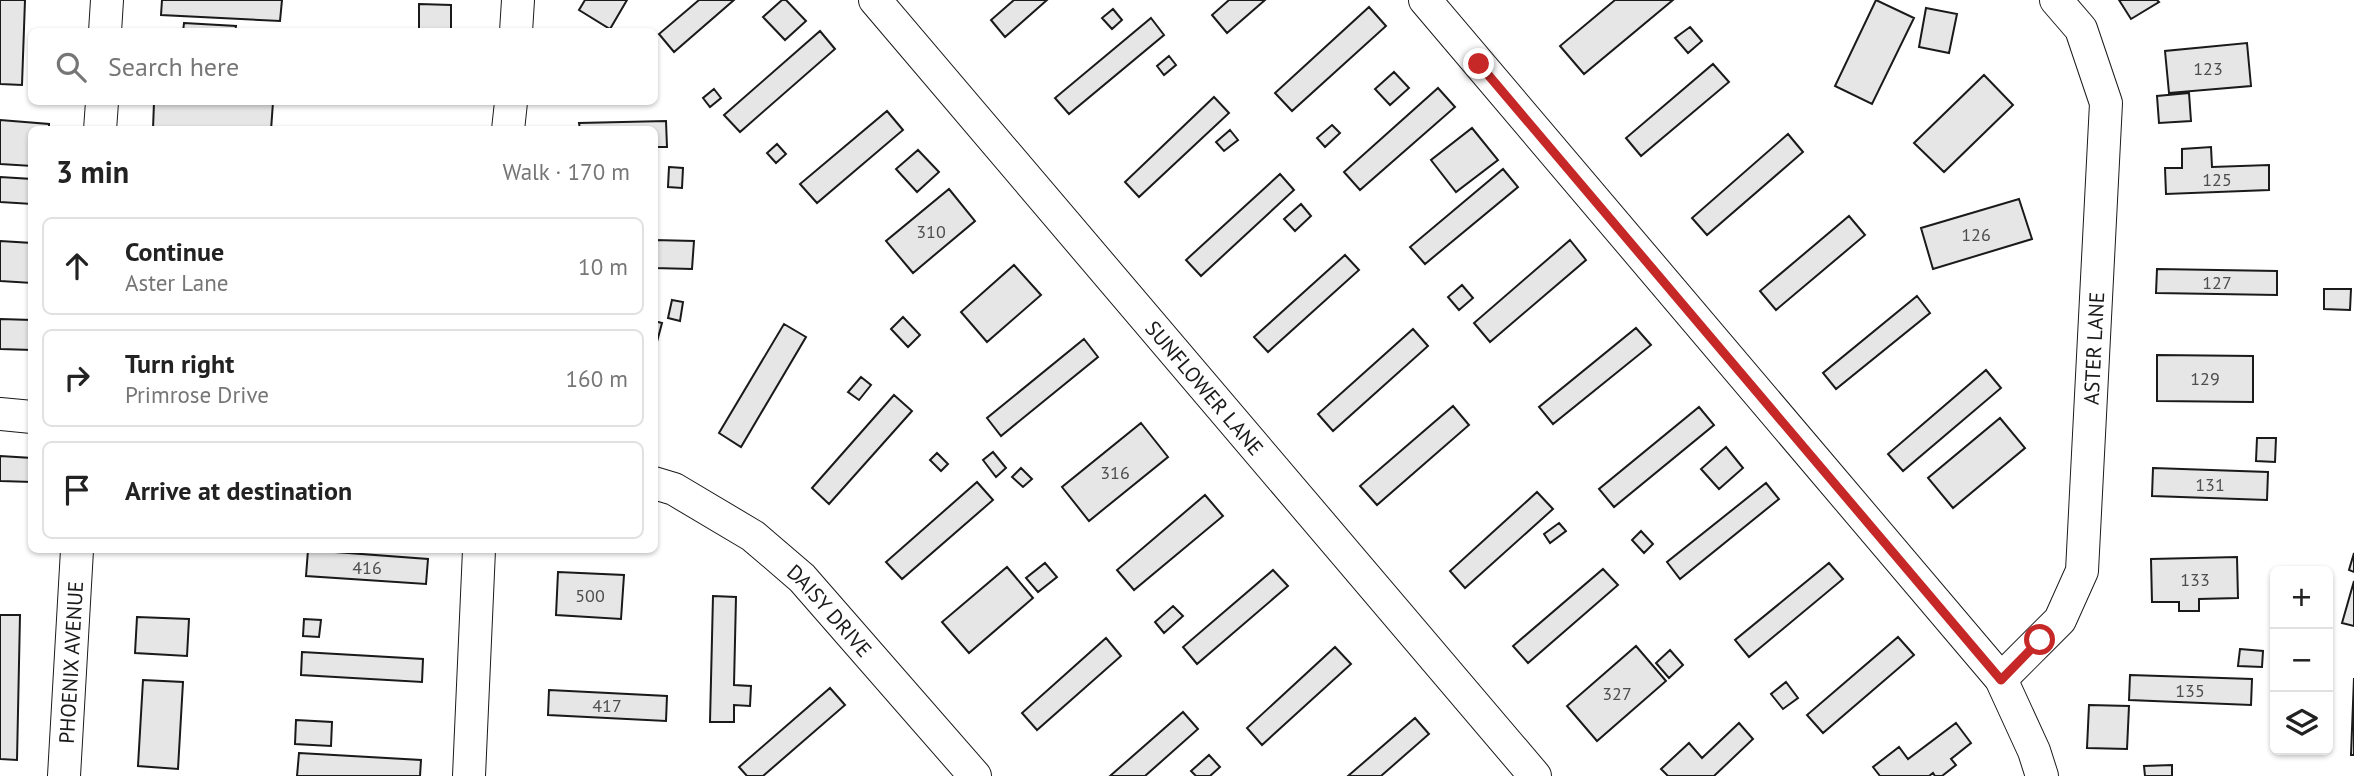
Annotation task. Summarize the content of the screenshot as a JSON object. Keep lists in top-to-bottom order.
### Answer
{
  "streets": {
    "street": [
      "ASTER LANE",
      "SUNFLOWER LANE",
      "DAISY DRIVE",
      "PHOENIX AVENUE"
    ]
  },
  "house_numbers": [
    "123",
    "125",
    "310",
    "126",
    "127",
    "129",
    "316",
    "131",
    "416",
    "133",
    "500",
    "135",
    "327",
    "417"
  ],
  "page": {
    "search": "Search here",
    "heading": ["3 min", "Walk · 170 m"],
    "list": [
      ["Continue", "Aster Lane", "10 m"],
      ["Turn right", "Primrose Drive", "160 m"],
      "Arrive at destination"
    ],
    "map_buttons": ["+", "−"]
  }
}
